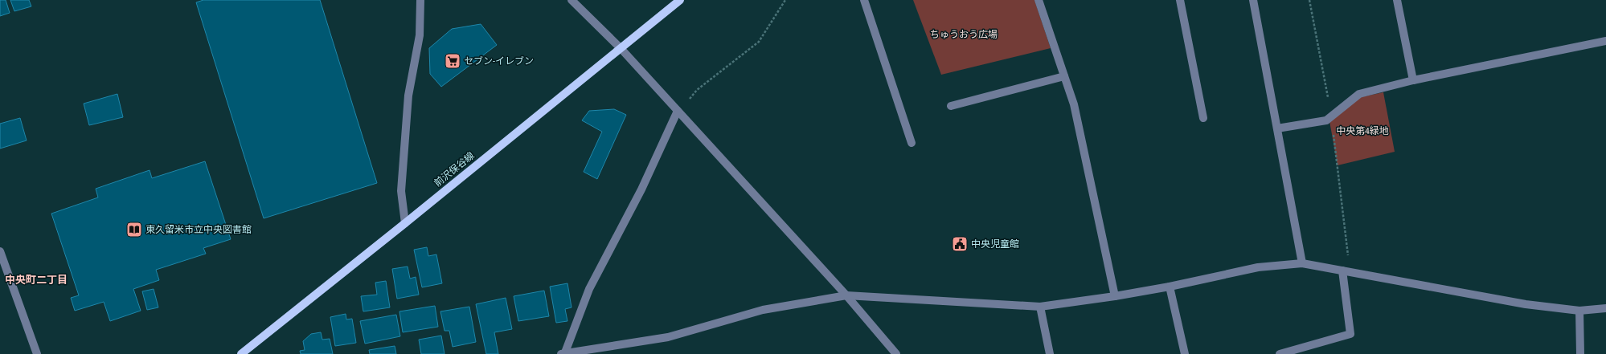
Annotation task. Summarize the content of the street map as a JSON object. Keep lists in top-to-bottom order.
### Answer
{
  "streets": {
    "main road": ["前沢保谷線"]
  },
  "districts": ["中央町二丁目"],
  "parks": ["ちゅうおう広場", "中央第4緑地"],
  "places": {
    "supermarket": ["セブン-イレブン"],
    "library": ["東久留米市立中央図書館"],
    "public building": ["中央児童館"]
  }
}
